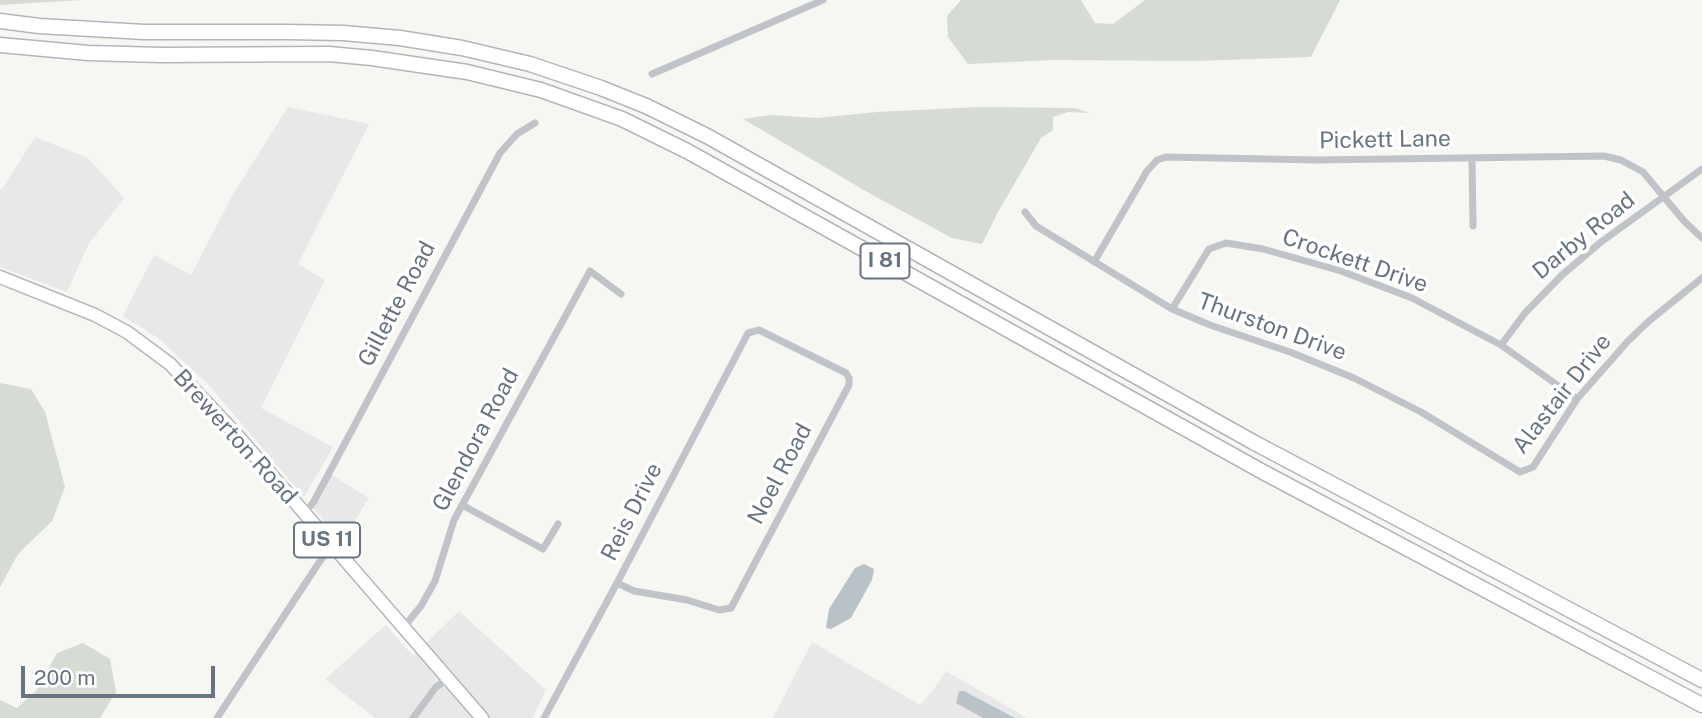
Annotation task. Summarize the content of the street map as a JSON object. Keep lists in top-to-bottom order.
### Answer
{
  "streets": {
    "highway": ["I 81"],
    "main road": ["Brewerton Road", "US 11"],
    "street": [
      "Pickett Lane",
      "Darby Road",
      "Crockett Drive",
      "Gillette Road",
      "Thurston Drive",
      "Alastair Drive",
      "Glendora Road",
      "Noel Road",
      "Reis Drive"
    ]
  },
  "crossings": [
    ["Pickett Lane", "Darby Road"],
    ["Pickett Lane", "Thurston Drive"],
    ["Darby Road", "Crockett Drive"],
    ["Crockett Drive", "Thurston Drive"],
    ["Crockett Drive", "Alastair Drive"],
    ["Gillette Road", "Brewerton Road"],
    ["Thurston Drive", "Alastair Drive"],
    ["Brewerton Road", "Glendora Road"],
    ["Noel Road", "Reis Drive"]
  ],
  "scale_bar": "200 m"
}
